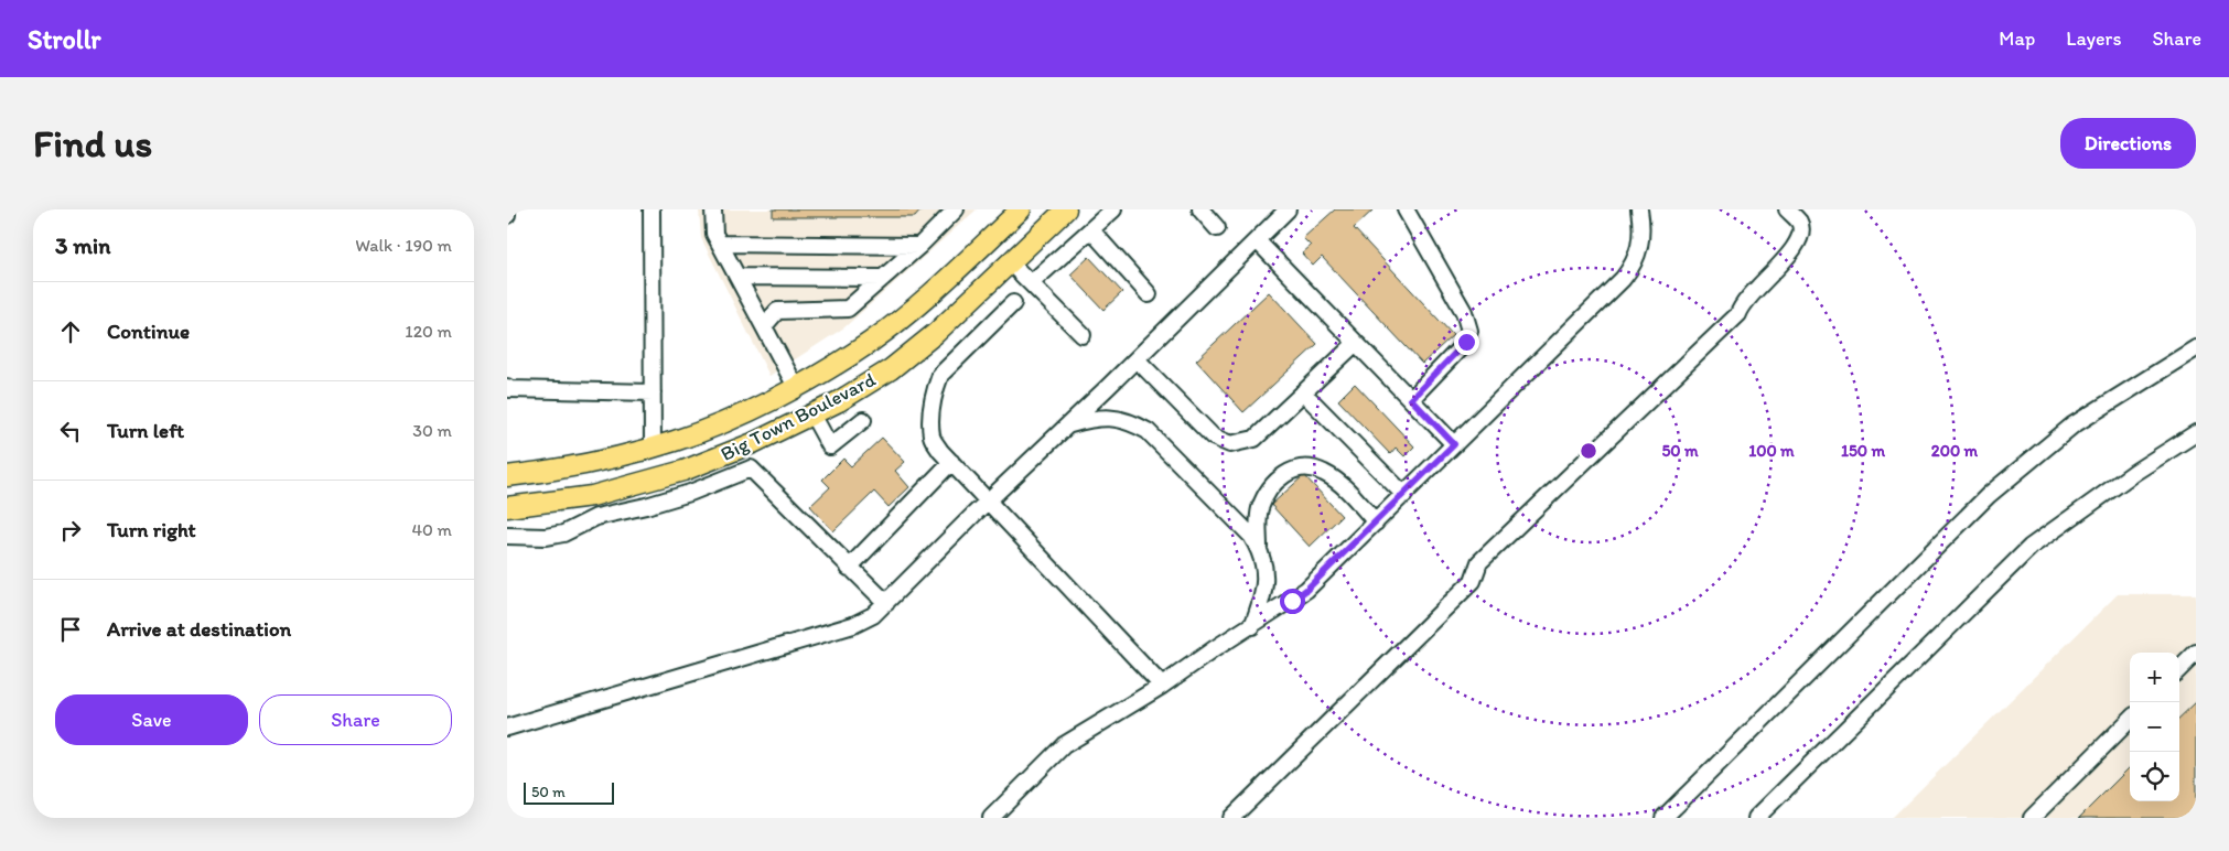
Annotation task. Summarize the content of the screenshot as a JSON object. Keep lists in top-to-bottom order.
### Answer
{
  "streets": {
    "main road": ["Big Town Boulevard"]
  },
  "scale_bar": "50 m",
  "page": {
    "header": "Strollr",
    "nav": ["Map", "Layers", "Share"],
    "buttons": [
      "Directions",
      ["Save", "Share"]
    ],
    "title": "Find us",
    "heading": ["3 min", "Walk · 190 m"],
    "list": [
      ["Continue", "120 m"],
      ["Turn left", "30 m"],
      ["Turn right", "40 m"],
      "Arrive at destination"
    ],
    "map_buttons": ["+", "−"],
    "scale": "50 m"
  },
  "rings": [
    "50 m",
    "100 m",
    "150 m",
    "200 m"
  ]
}
